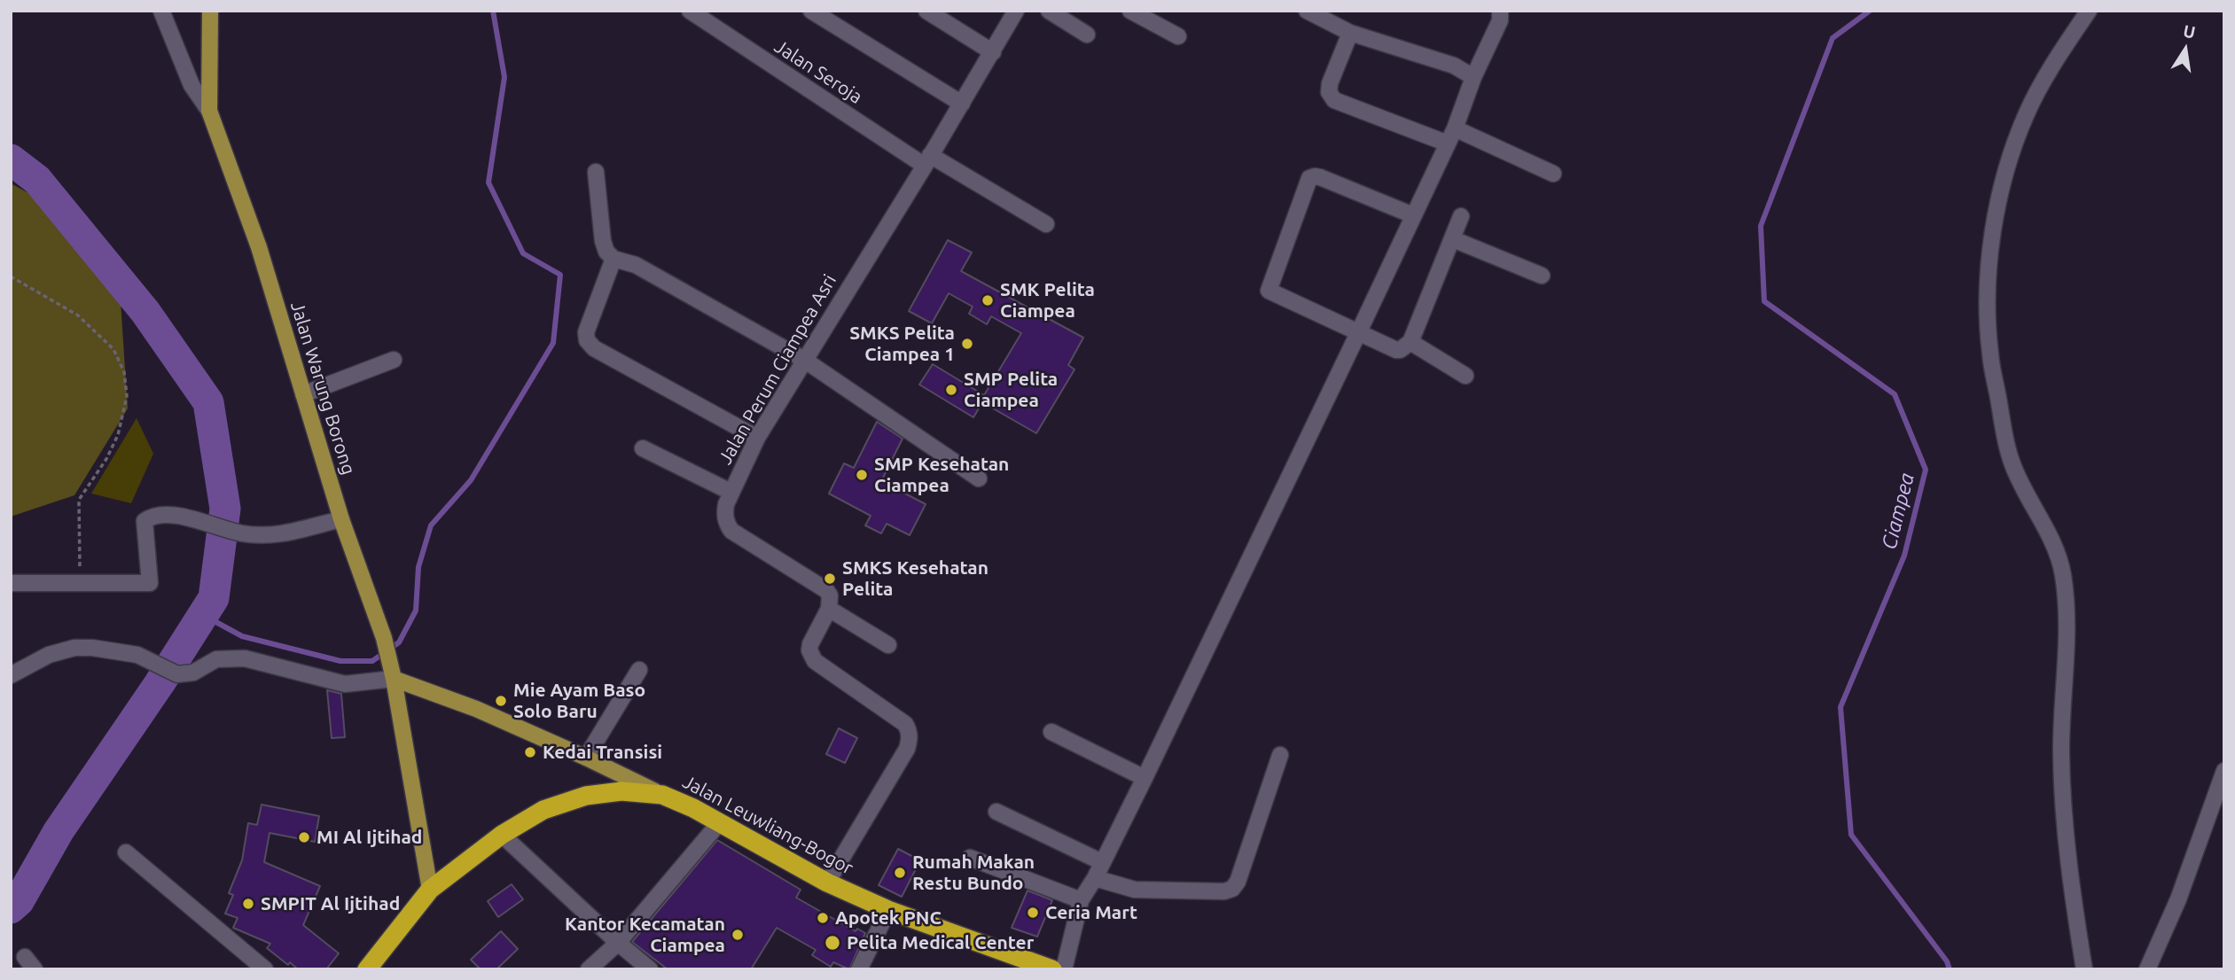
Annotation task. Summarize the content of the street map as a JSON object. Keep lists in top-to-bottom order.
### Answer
{
  "streets": {
    "highway": ["Jalan Leuwliang-Bogor"],
    "main road": ["Jalan Warung Borong"],
    "street": ["Jalan Seroja", "Jalan Perum Ciampea Asri"]
  },
  "crossings": [
    ["Jalan Seroja", "Jalan Perum Ciampea Asri"],
    ["Jalan Warung Borong", "Jalan Leuwliang-Bogor"]
  ],
  "water": ["Ciampea"],
  "places": [
    "SMK Pelita Ciampea",
    "SMKS Pelita Ciampea 1",
    "SMP Pelita Ciampea",
    "SMP Kesehatan Ciampea",
    "SMKS Kesehatan Pelita",
    "Mie Ayam Baso Solo Baru",
    "Kedai Transisi",
    "MI Al Ijtihad",
    "Rumah Makan Restu Bundo",
    "SMPIT Al Ijtihad",
    "Ceria Mart",
    "Apotek PNC",
    "Kantor Kecamatan Ciampea",
    "Pelita Medical Center"
  ],
  "north": "top"
}
